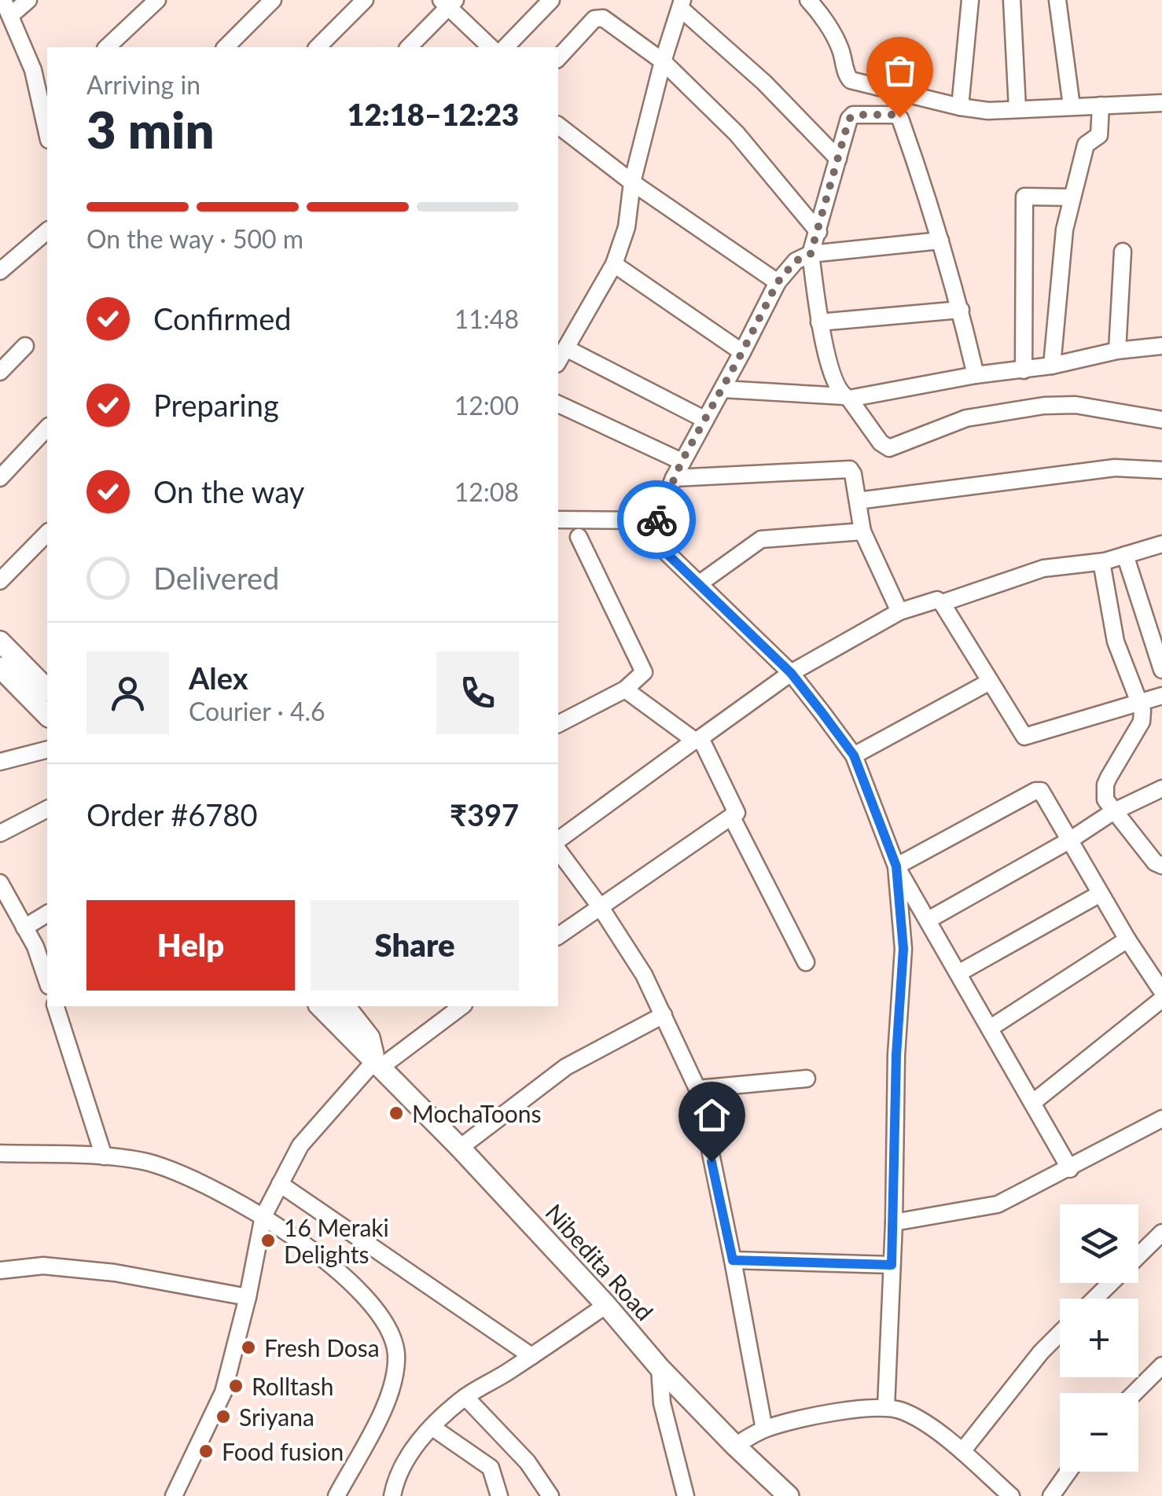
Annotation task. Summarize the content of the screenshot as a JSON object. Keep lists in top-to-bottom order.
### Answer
{
  "streets": {
    "street": ["Nibedita Road"]
  },
  "places": [
    "MochaToons",
    "16 Meraki Delights",
    "Fresh Dosa",
    "Rolltash",
    "Sriyana",
    "Food fusion"
  ],
  "page": {
    "heading": ["3 min", "Arriving in", "12:18–12:23"],
    "panel": [
      "Alex",
      "Courier · 4.6",
      "Order #6780",
      "₹397"
    ],
    "bar": "On the way · 500 m",
    "list": [
      ["Confirmed", "11:48"],
      ["Preparing", "12:00"],
      ["On the way", "12:08"],
      "Delivered"
    ],
    "buttons": ["Help", "Share"],
    "map_buttons": ["+", "−"]
  }
}
